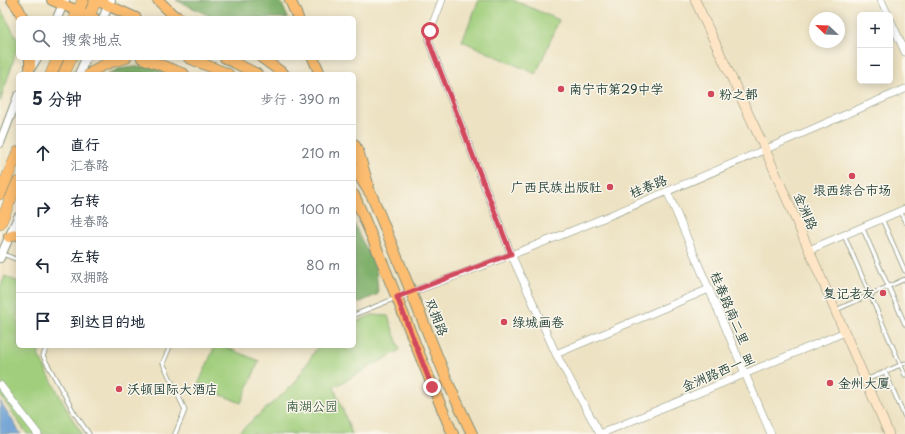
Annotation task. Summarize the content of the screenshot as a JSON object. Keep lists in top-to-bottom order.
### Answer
{
  "streets": {
    "main road": ["金洲路", "双拥路"],
    "street": ["桂春路", "桂春路南二里", "金洲路西一里"]
  },
  "crossings": [
    ["桂春路", "金洲路"],
    ["桂春路", "桂春路南二里"],
    ["桂春路", "双拥路"],
    ["金洲路", "金洲路西一里"],
    ["桂春路南二里", "金洲路西一里"]
  ],
  "parks": ["南湖公园"],
  "places": [
    "南宁市第29中学",
    "粉之都",
    "埌西综合市场",
    "广西民族出版社",
    "复记老友",
    "绿城画卷",
    "金州大厦",
    "沃顿国际大酒店"
  ],
  "north": "top left",
  "page": {
    "map_buttons": ["+", "−"],
    "search": "搜索地点",
    "heading": ["5 分钟", "步行 · 390 m"],
    "list": [
      ["直行", "汇春路", "210 m"],
      ["右转", "桂春路", "100 m"],
      ["左转", "双拥路", "80 m"],
      "到达目的地"
    ]
  }
}
